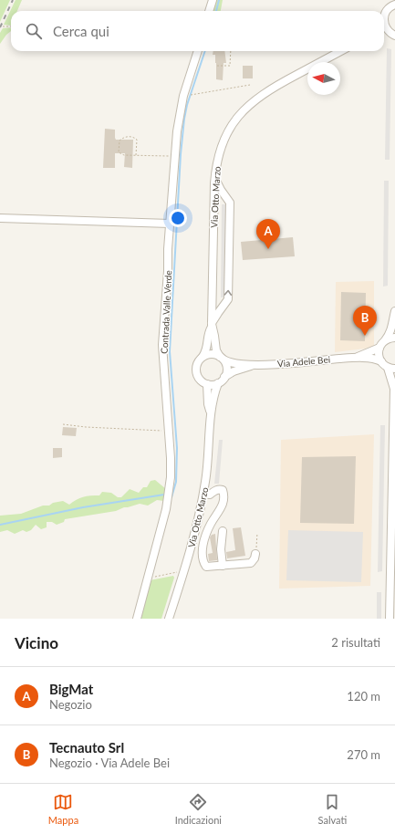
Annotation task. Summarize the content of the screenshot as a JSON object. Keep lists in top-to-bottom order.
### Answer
{
  "streets": {
    "street": ["Via Otto Marzo", "Contrada Valle Verde", "Via Adele Bei"]
  },
  "north": "left",
  "page": {
    "search": "Cerca qui",
    "pins": ["A", "B"],
    "heading": ["Vicino", "2 risultati"],
    "list": [
      {
        "mark": "A",
        "name": "BigMat",
        "note": "Negozio",
        "value": "120 m"
      },
      {
        "mark": "B",
        "name": "Tecnauto Srl",
        "note": "Negozio · Via Adele Bei",
        "value": "270 m"
      }
    ],
    "nav": ["Mappa", "Indicazioni", "Salvati"]
  }
}
